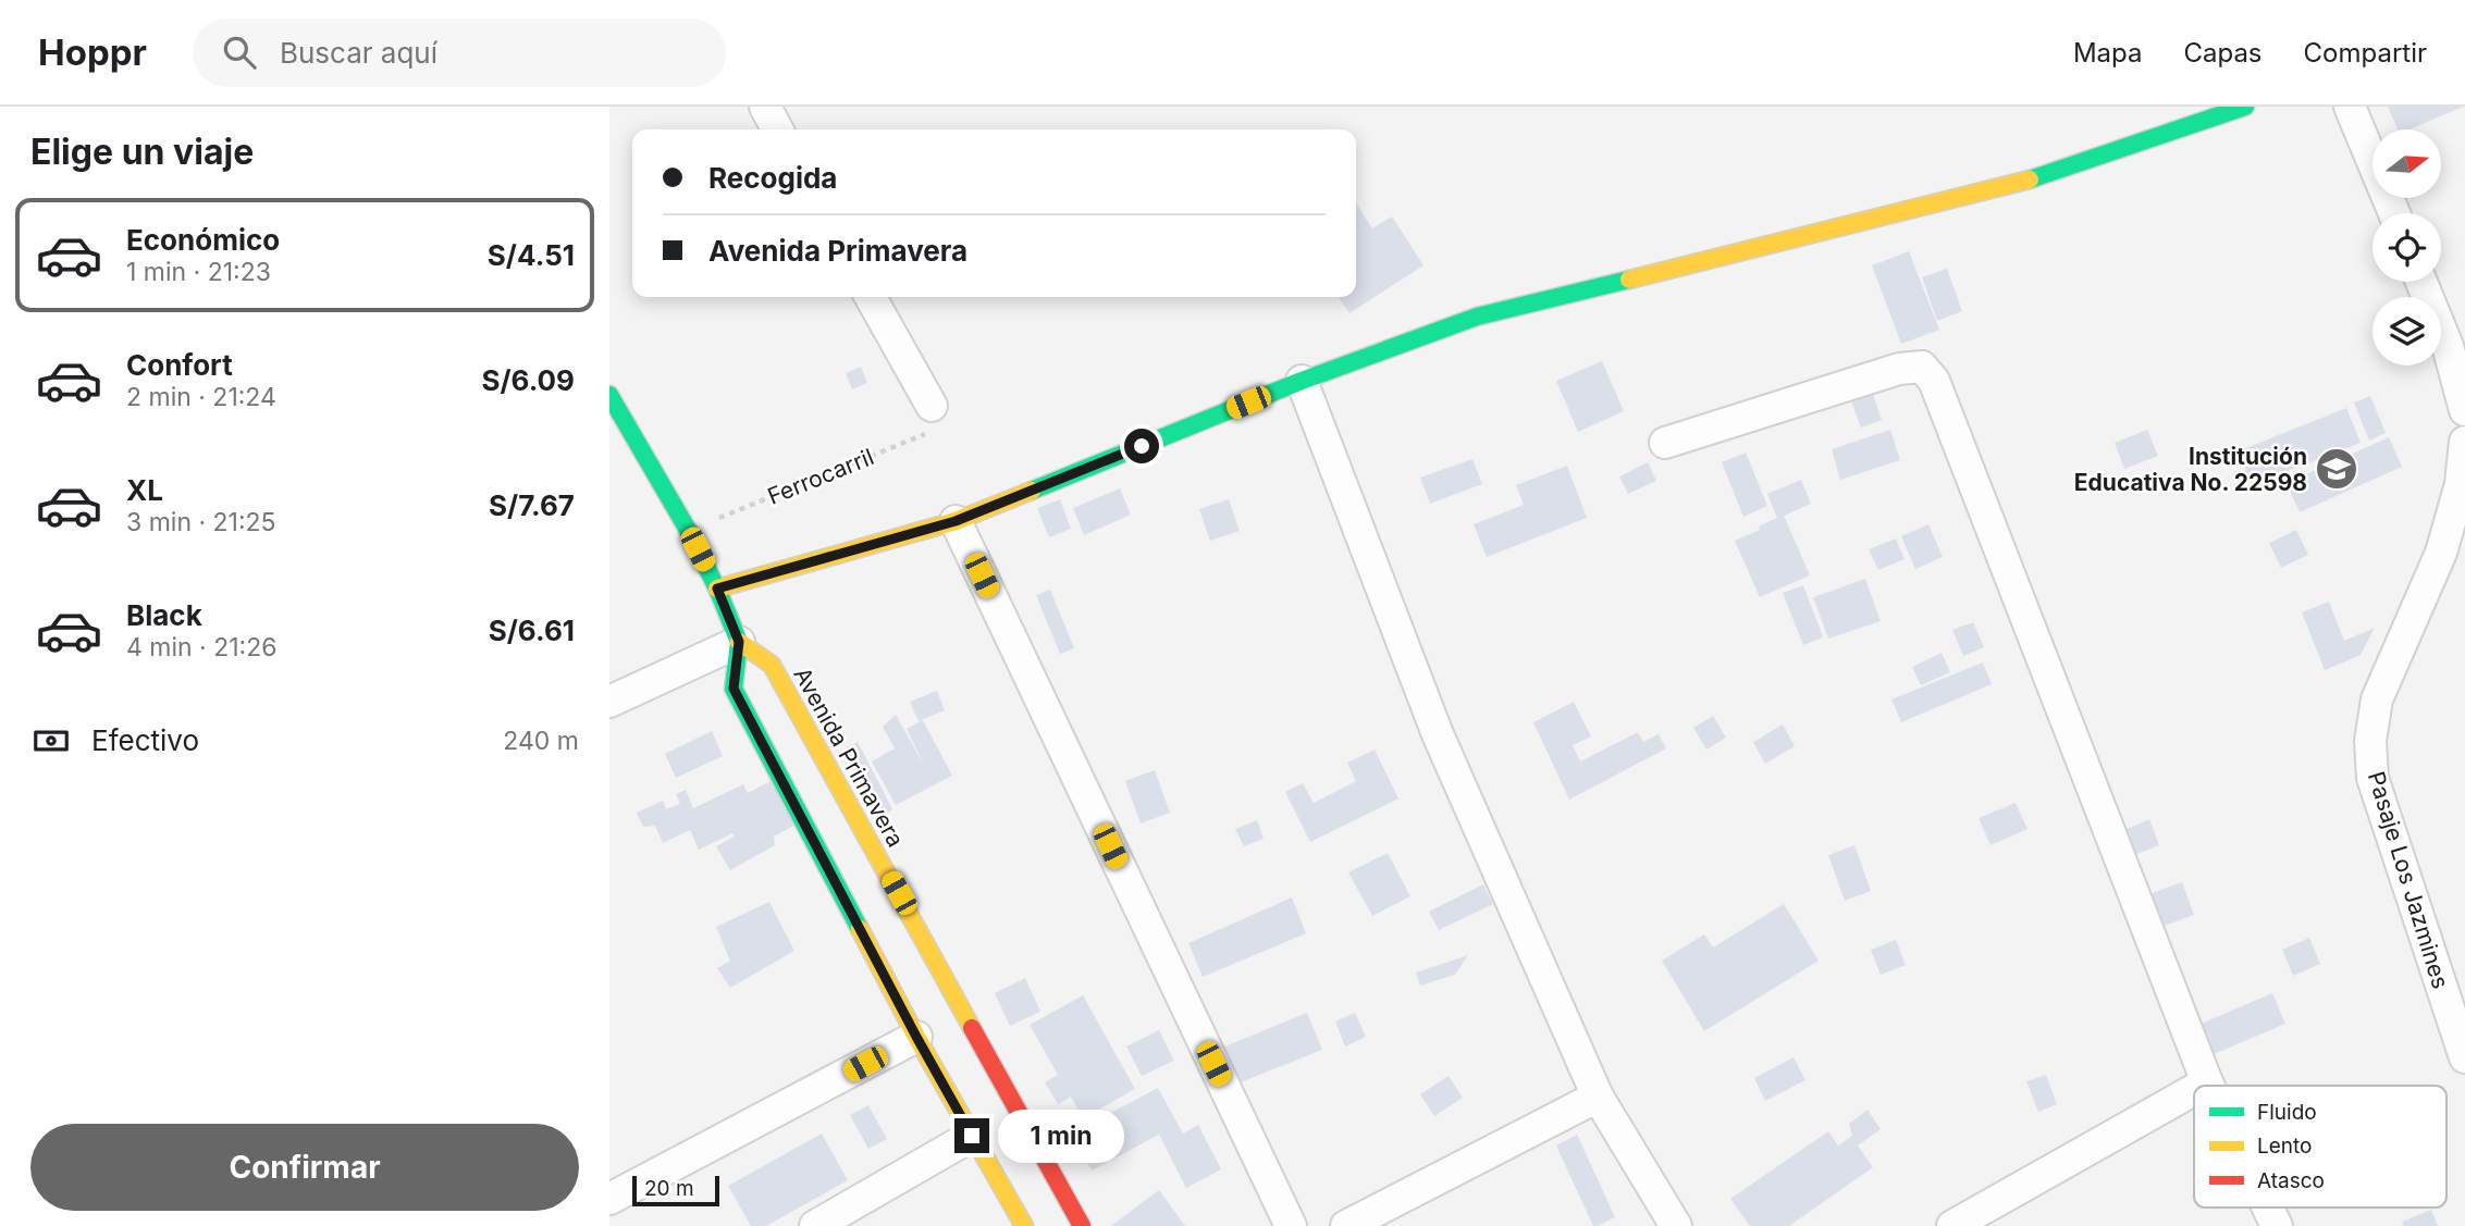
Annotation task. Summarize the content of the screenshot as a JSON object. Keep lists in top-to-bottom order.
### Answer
{
  "streets": {
    "street": ["Avenida Primavera", "Pasaje Los Jazmines"],
    "path": ["Ferrocarril"]
  },
  "places": {
    "school or university": ["Institución Educativa No. 22598"]
  },
  "legend": ["Fluido", "Lento", "Atasco"],
  "scale_bar": "20 m",
  "north": "right",
  "page": {
    "header": "Hoppr",
    "search": "Buscar aquí",
    "nav": ["Mapa", "Capas", "Compartir"],
    "heading": "Elige un viaje",
    "banner": ["Recogida", "Avenida Primavera"],
    "list": [
      {
        "name": "Económico",
        "note": "1 min · 21:23",
        "value": "S/4.51"
      },
      {
        "name": "Confort",
        "note": "2 min · 21:24",
        "value": "S/6.09"
      },
      {
        "name": "XL",
        "note": "3 min · 21:25",
        "value": "S/7.67"
      },
      {
        "name": "Black",
        "note": "4 min · 21:26",
        "value": "S/6.61"
      }
    ],
    "pay": ["Efectivo", "240 m"],
    "buttons": "Confirmar",
    "bubble": "1 min",
    "scale": "20 m"
  }
}
